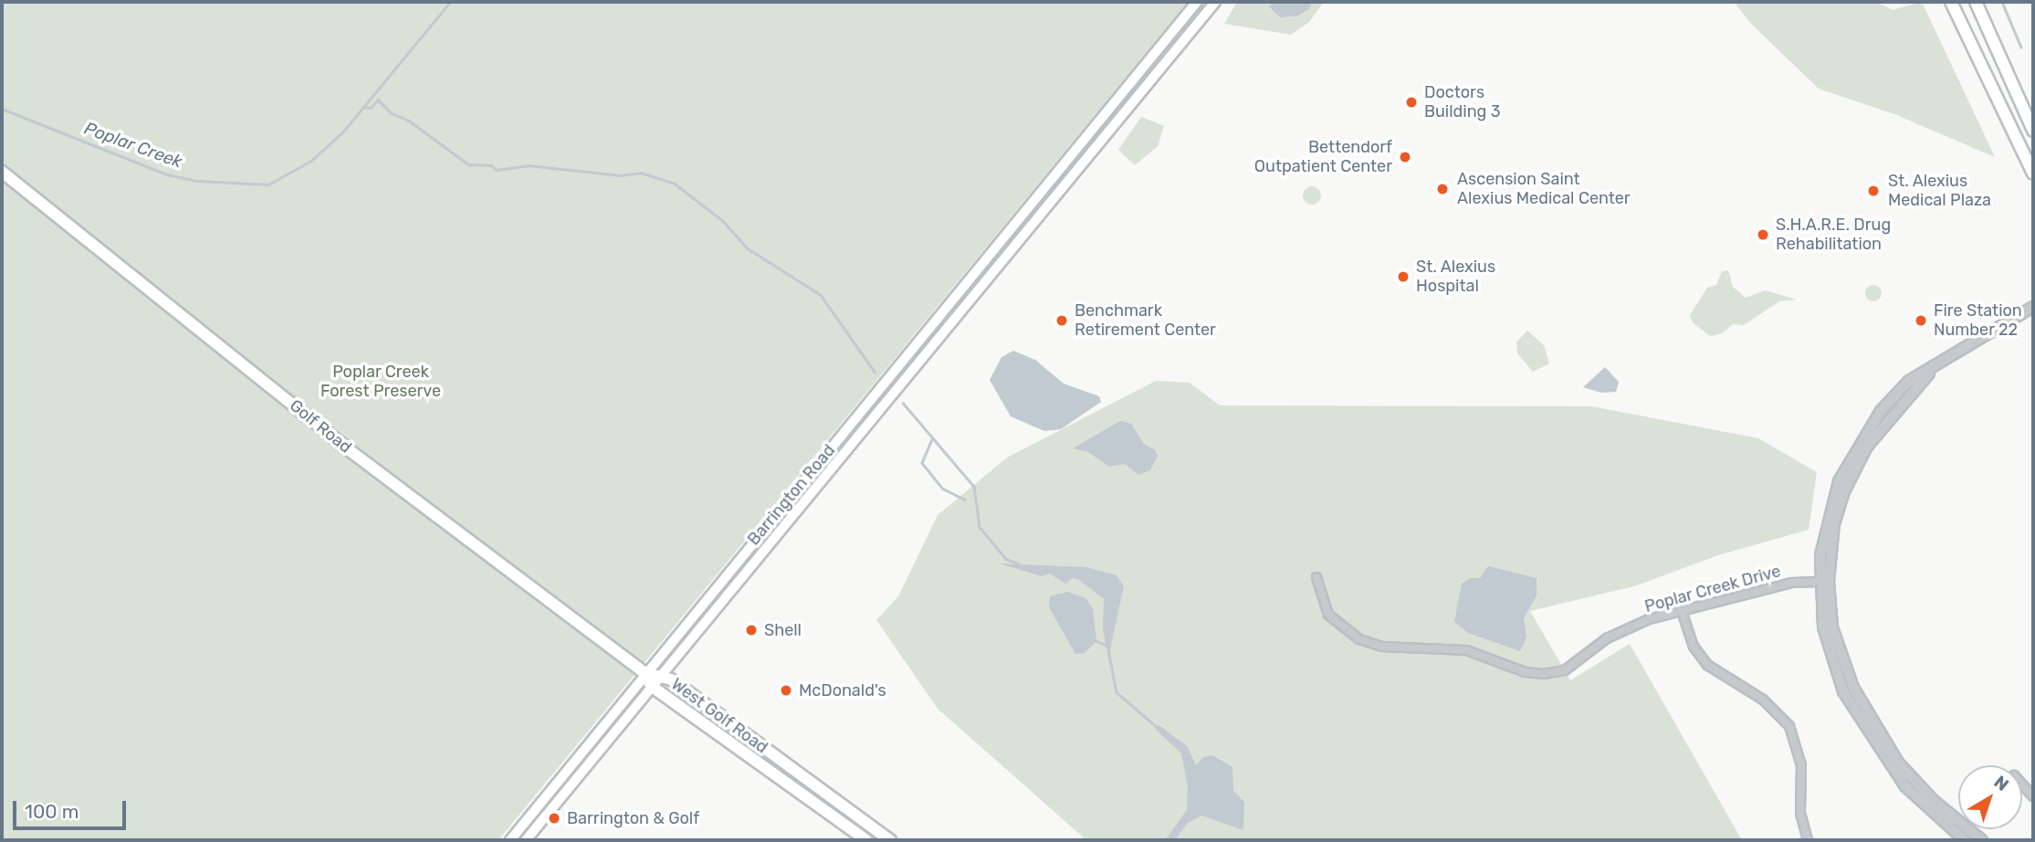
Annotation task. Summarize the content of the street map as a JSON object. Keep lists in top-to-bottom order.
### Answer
{
  "streets": {
    "main road": ["Golf Road", "Barrington Road", "West Golf Road"],
    "street": ["Poplar Creek Drive"]
  },
  "crossings": [
    ["Golf Road", "Barrington Road"],
    ["Golf Road", "West Golf Road"],
    ["Barrington Road", "West Golf Road"]
  ],
  "water": ["Poplar Creek"],
  "parks": ["Poplar Creek Forest Preserve"],
  "places": [
    "Doctors Building 3",
    "Bettendorf Outpatient Center",
    "Ascension Saint Alexius Medical Center",
    "St. Alexius Medical Plaza",
    "S.H.A.R.E. Drug Rehabilitation",
    "St. Alexius Hospital",
    "Benchmark Retirement Center",
    "Fire Station Number 22",
    "Shell",
    "McDonald's",
    "Barrington & Golf"
  ],
  "scale_bar": "100 m",
  "north": "top right"
}
